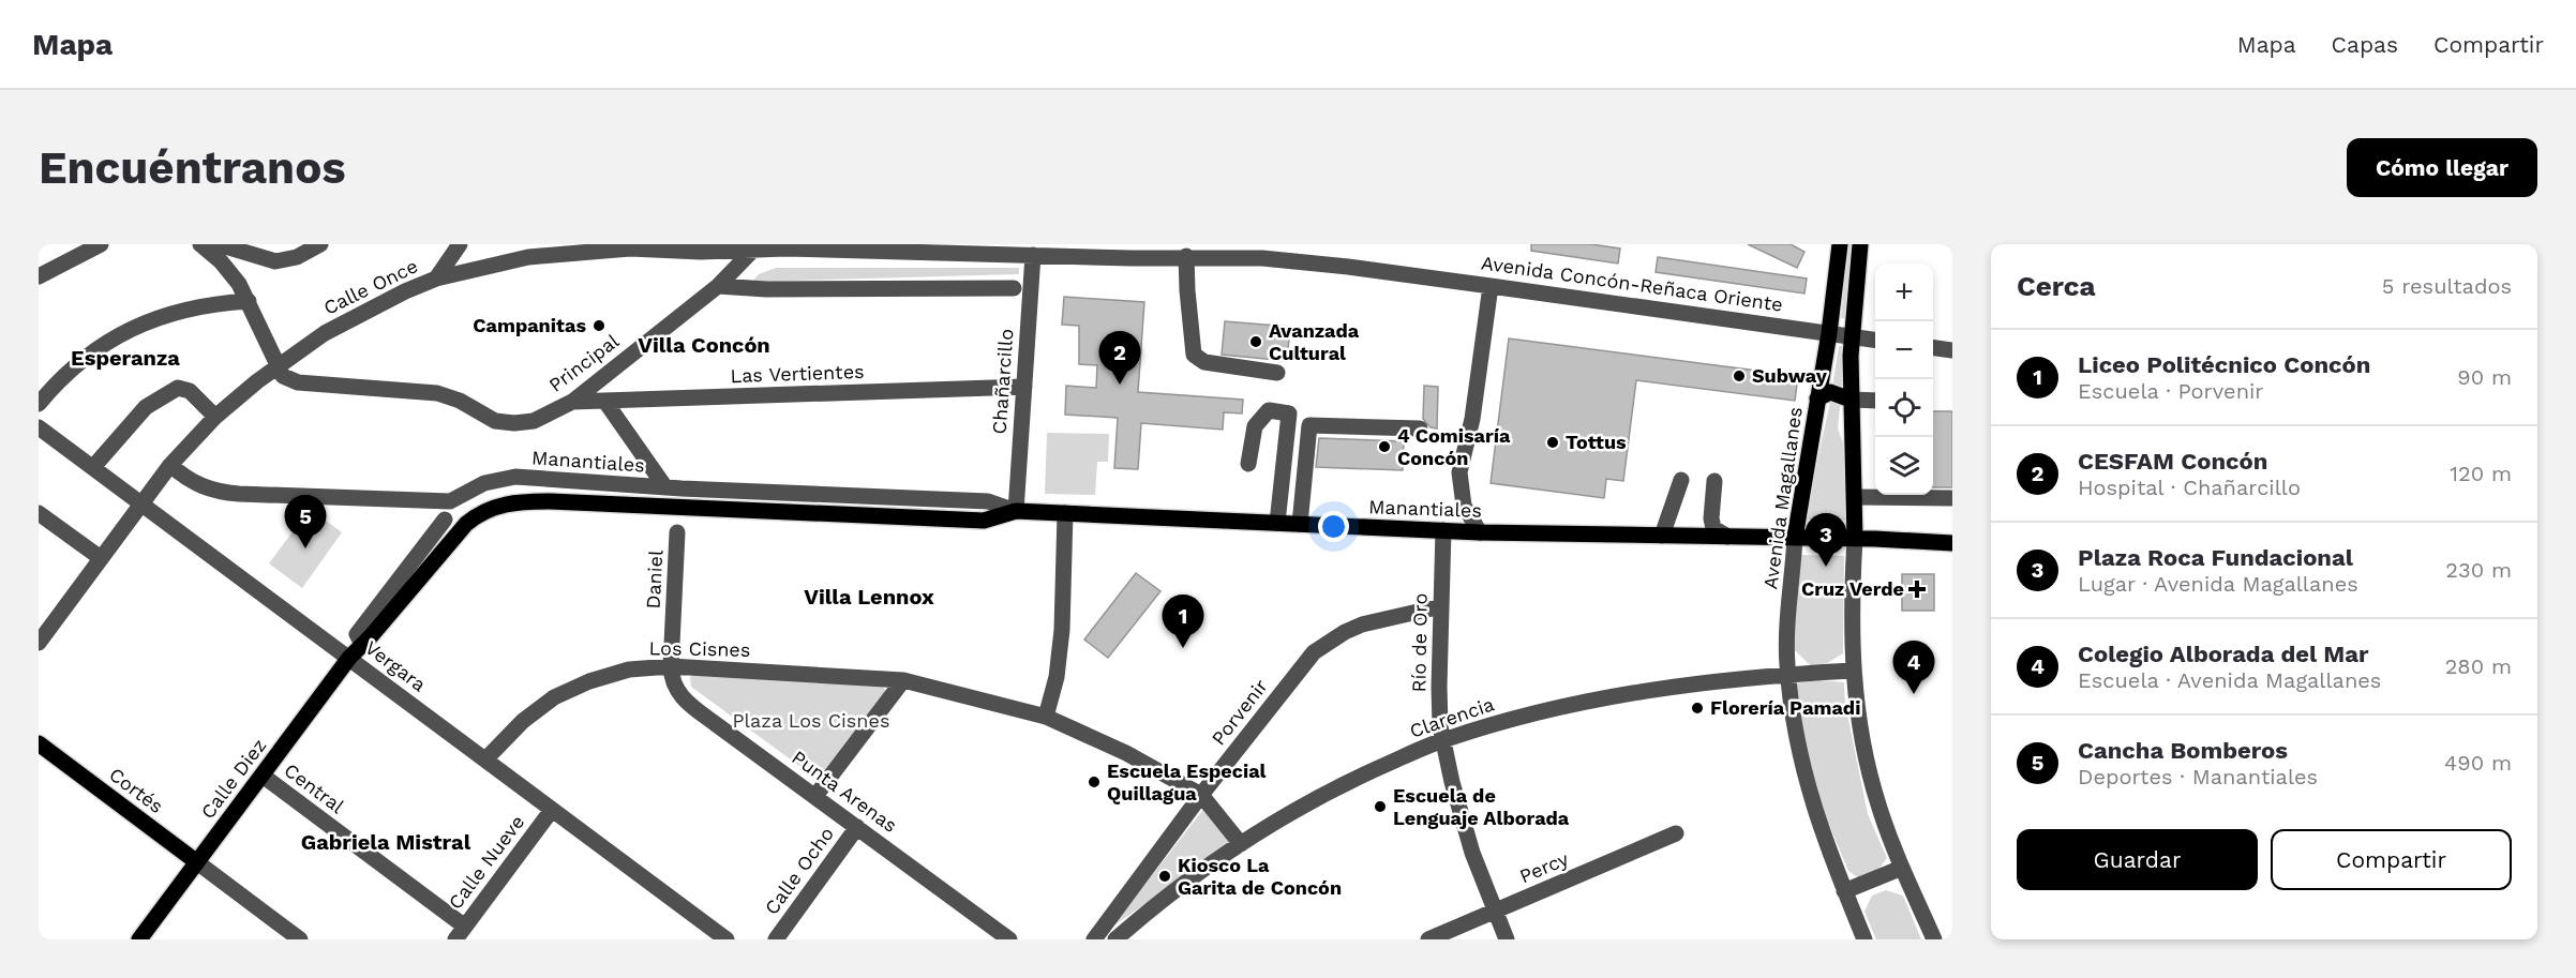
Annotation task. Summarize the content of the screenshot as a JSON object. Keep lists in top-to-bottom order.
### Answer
{
  "streets": {
    "main road": [
      "Manantiales",
      "Avenida Magallanes",
      "Calle Diez",
      "Cortés"
    ],
    "street": [
      "Avenida Concón-Reñaca Oriente",
      "Calle Once",
      "Principal",
      "Las Vertientes",
      "Chañarcillo",
      "Daniel",
      "Río de Oro",
      "Los Cisnes",
      "Vergara",
      "Porvenir",
      "Clarencia",
      "Central",
      "Punta Arenas",
      "Calle Nueve",
      "Percy",
      "Calle Ocho"
    ]
  },
  "crossings": [
    ["Avenida Concón-Reñaca Oriente", "Calle Once"],
    ["Avenida Concón-Reñaca Oriente", "Chañarcillo"],
    ["Avenida Concón-Reñaca Oriente", "Avenida Magallanes"],
    ["Calle Once", "Principal"],
    ["Calle Once", "Chañarcillo"],
    ["Calle Once", "Manantiales"],
    ["Calle Once", "Vergara"],
    ["Principal", "Las Vertientes"],
    ["Las Vertientes", "Chañarcillo"],
    ["Chañarcillo", "Manantiales"],
    ["Manantiales", "Avenida Magallanes"],
    ["Manantiales", "Río de Oro"],
    ["Manantiales", "Calle Diez"],
    ["Avenida Magallanes", "Clarencia"],
    ["Daniel", "Los Cisnes"],
    ["Daniel", "Punta Arenas"],
    ["Río de Oro", "Porvenir"],
    ["Río de Oro", "Clarencia"],
    ["Río de Oro", "Percy"],
    ["Los Cisnes", "Vergara"],
    ["Los Cisnes", "Porvenir"],
    ["Los Cisnes", "Clarencia"],
    ["Los Cisnes", "Punta Arenas"],
    ["Vergara", "Calle Diez"],
    ["Vergara", "Calle Nueve"],
    ["Calle Diez", "Central"],
    ["Calle Diez", "Cortés"],
    ["Central", "Calle Nueve"],
    ["Punta Arenas", "Calle Ocho"]
  ],
  "districts": [
    "Villa Concón",
    "Esperanza",
    "Villa Lennox",
    "Gabriela Mistral"
  ],
  "parks": ["Plaza Los Cisnes"],
  "places": {
    "other": [
      "Campanitas",
      "Avanzada Cultural",
      "Subway",
      "Tottus",
      "4 Comisaría Concón",
      "Florería Pamadi",
      "Escuela Especial Quillagua",
      "Escuela de Lenguaje Alborada",
      "Kiosco La Garita de Concón"
    ],
    "health": ["Cruz Verde"]
  },
  "page": {
    "header": "Mapa",
    "nav": ["Mapa", "Capas", "Compartir"],
    "buttons": [
      "Cómo llegar",
      ["Guardar", "Compartir"]
    ],
    "title": "Encuéntranos",
    "heading": ["Cerca", "5 resultados"],
    "map_buttons": ["+", "−"],
    "list": [
      {
        "mark": "1",
        "name": "Liceo Politécnico Concón",
        "note": "Escuela · Porvenir",
        "value": "90 m"
      },
      {
        "mark": "2",
        "name": "CESFAM Concón",
        "note": "Hospital · Chañarcillo",
        "value": "120 m"
      },
      {
        "mark": "3",
        "name": "Plaza Roca Fundacional",
        "note": "Lugar · Avenida Magallanes",
        "value": "230 m"
      },
      {
        "mark": "4",
        "name": "Colegio Alborada del Mar",
        "note": "Escuela · Avenida Magallanes",
        "value": "280 m"
      },
      {
        "mark": "5",
        "name": "Cancha Bomberos",
        "note": "Deportes · Manantiales",
        "value": "490 m"
      }
    ],
    "pins": [
      "2",
      "5",
      "3",
      "1",
      "4"
    ]
  }
}
